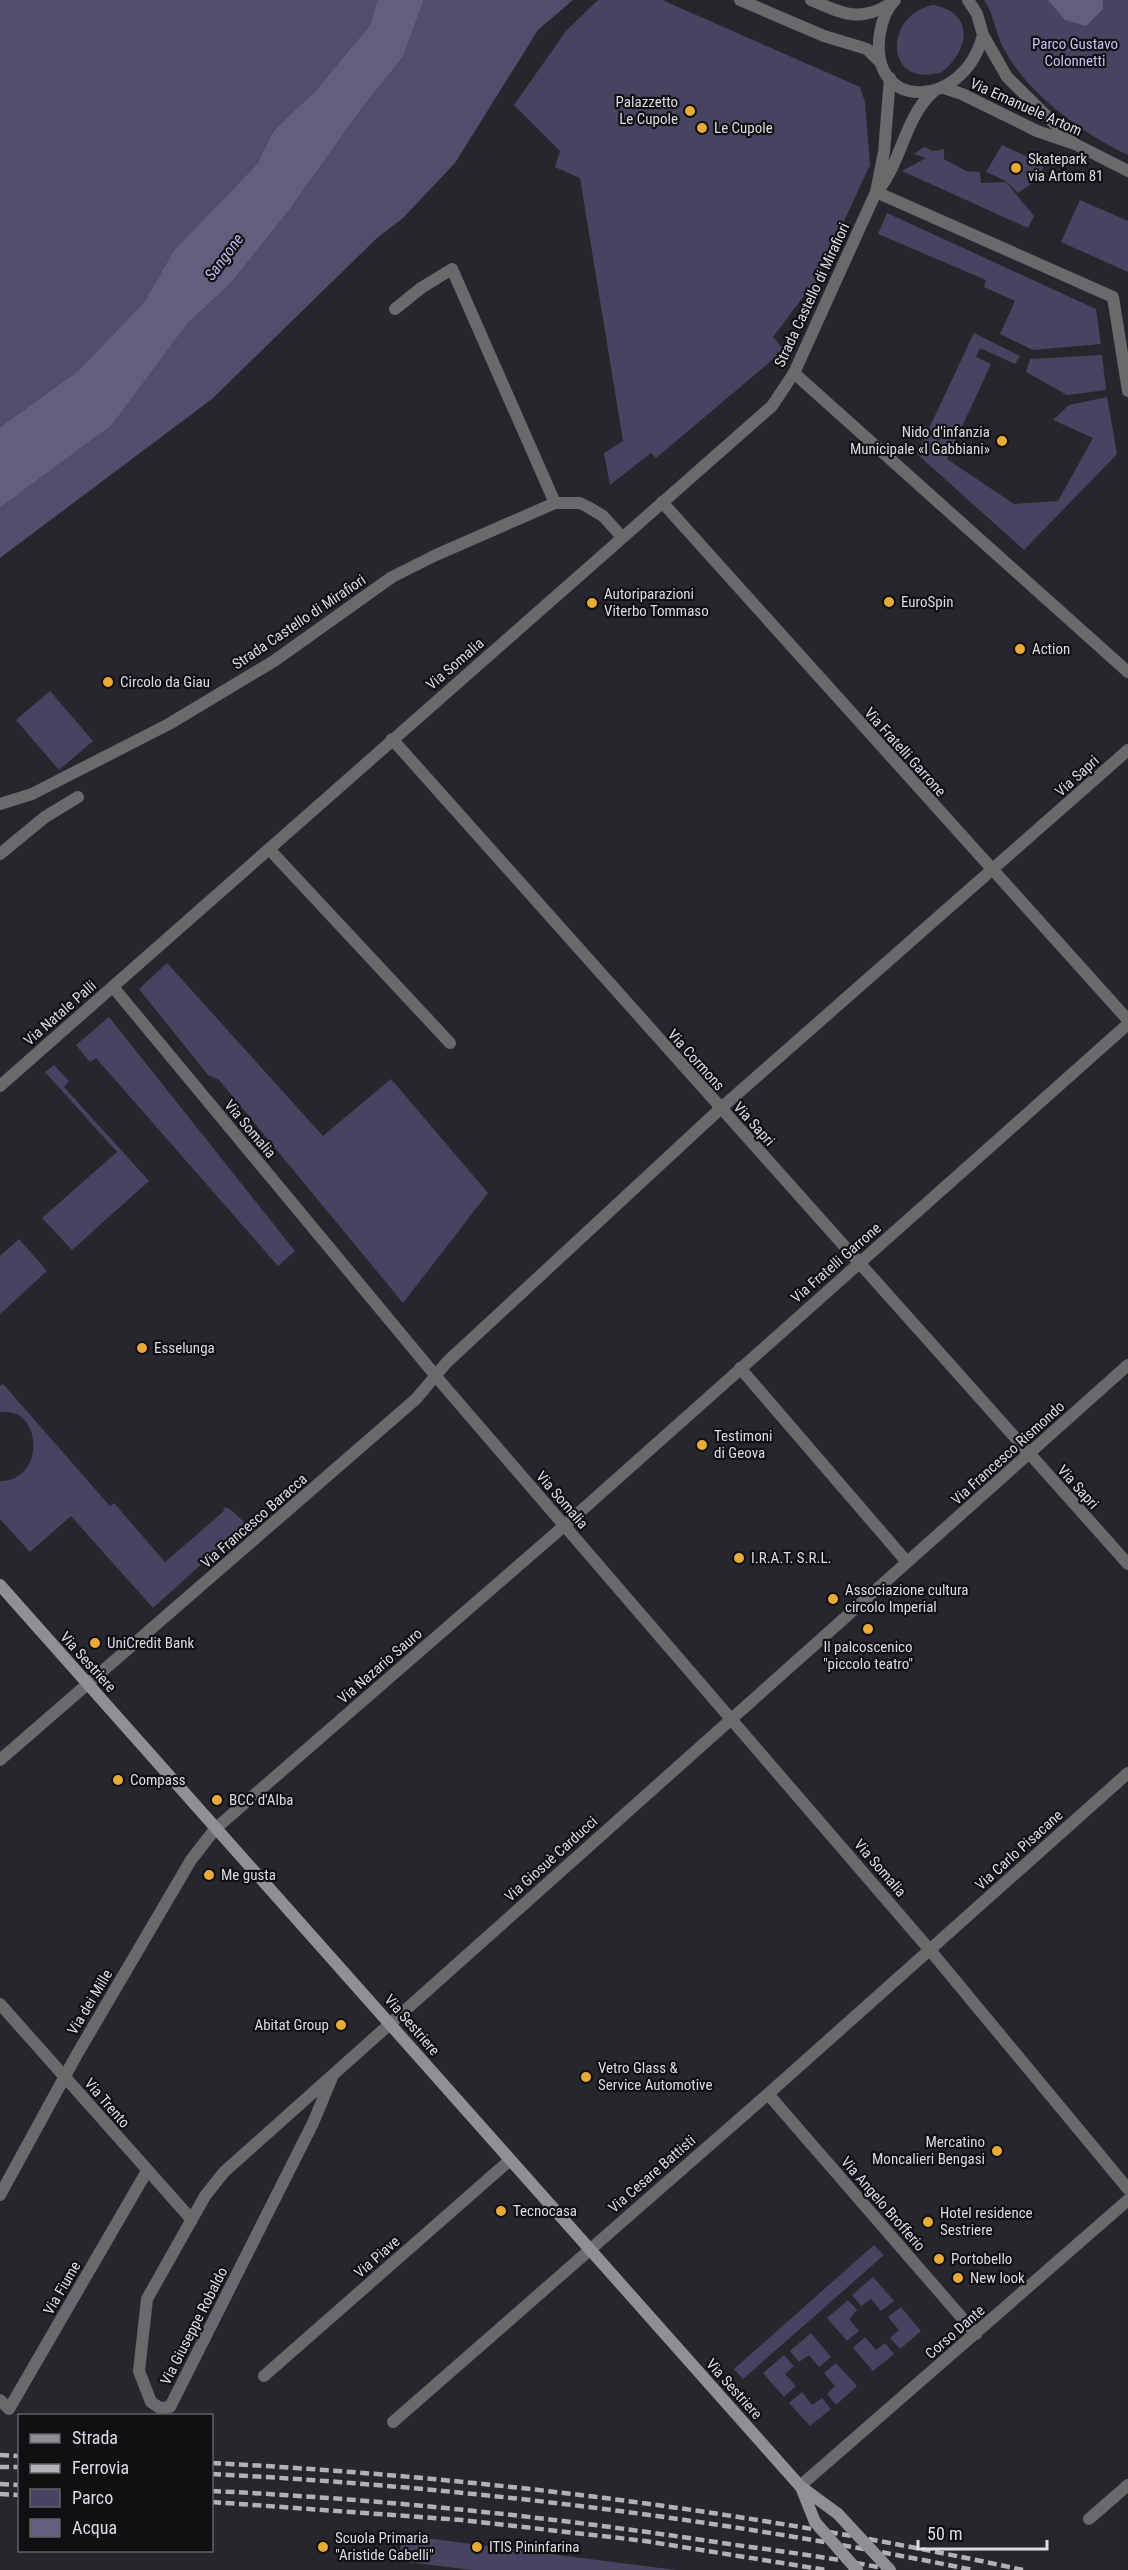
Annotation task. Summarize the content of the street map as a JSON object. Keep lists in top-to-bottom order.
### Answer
{
  "streets": {
    "main road": ["Via Sestriere"],
    "street": [
      "Via Emanuele Artom",
      "Strada Castello di Mirafiori",
      "Via Somalia",
      "Via Fratelli Garrone",
      "Via Sapri",
      "Via Natale Palli",
      "Via Cormons",
      "Via Francesco Rismondo",
      "Via Francesco Baracca",
      "Via Nazario Sauro",
      "Via Carlo Pisacane",
      "Via Giosuè Carducci",
      "Via dei Mille",
      "Via Trento",
      "Via Cesare Battisti",
      "Via Angelo Brofferio",
      "Via Piave",
      "Via Fiume",
      "Via Giuseppe Robaldo",
      "Corso Dante"
    ]
  },
  "crossings": [
    ["Via Emanuele Artom", "Strada Castello di Mirafiori"],
    ["Strada Castello di Mirafiori", "Via Somalia"],
    ["Strada Castello di Mirafiori", "Via Fratelli Garrone"],
    ["Via Somalia", "Via Fratelli Garrone"],
    ["Via Somalia", "Via Natale Palli"],
    ["Via Somalia", "Via Cormons"],
    ["Via Somalia", "Via Francesco Rismondo"],
    ["Via Somalia", "Via Francesco Baracca"],
    ["Via Somalia", "Via Nazario Sauro"],
    ["Via Somalia", "Via Carlo Pisacane"],
    ["Via Somalia", "Via Giosuè Carducci"],
    ["Via Somalia", "Via Cesare Battisti"],
    ["Via Fratelli Garrone", "Via Sapri"],
    ["Via Fratelli Garrone", "Via Nazario Sauro"],
    ["Via Sapri", "Via Cormons"],
    ["Via Sapri", "Via Francesco Rismondo"],
    ["Via Cormons", "Via Francesco Baracca"],
    ["Via Francesco Rismondo", "Via Giosuè Carducci"],
    ["Via Francesco Baracca", "Via Sestriere"],
    ["Via Sestriere", "Via Nazario Sauro"],
    ["Via Sestriere", "Via Giosuè Carducci"],
    ["Via Sestriere", "Via dei Mille"],
    ["Via Sestriere", "Via Cesare Battisti"],
    ["Via Sestriere", "Via Piave"],
    ["Via Sestriere", "Via Giuseppe Robaldo"],
    ["Via Sestriere", "Corso Dante"],
    ["Via Nazario Sauro", "Via dei Mille"],
    ["Via Carlo Pisacane", "Via Cesare Battisti"],
    ["Via Giosuè Carducci", "Via Giuseppe Robaldo"],
    ["Via dei Mille", "Via Trento"],
    ["Via Trento", "Via Fiume"],
    ["Via Trento", "Via Giuseppe Robaldo"],
    ["Via Cesare Battisti", "Via Angelo Brofferio"],
    ["Via Angelo Brofferio", "Corso Dante"]
  ],
  "water": ["Sangone"],
  "parks": ["Parco Gustavo Colonnetti"],
  "places": [
    "Palazzetto Le Cupole",
    "Le Cupole",
    "Skatepark via Artom 81",
    "Nido d'infanzia Municipale «I Gabbiani»",
    "EuroSpin",
    "Autoriparazioni Viterbo Tommaso",
    "Action",
    "Circolo da Giau",
    "Esselunga",
    "Testimoni di Geova",
    "I.R.A.T. S.R.L.",
    "Associazione cultura circolo Imperial",
    "Il palcoscenico \"piccolo teatro\"",
    "UniCredit Bank",
    "Compass",
    "BCC d'Alba",
    "Me gusta",
    "Abitat Group",
    "Vetro Glass & Service Automotive",
    "Mercatino Moncalieri Bengasi",
    "Tecnocasa",
    "Hotel residence Sestriere",
    "Portobello",
    "New look",
    "Scuola Primaria \"Aristide Gabelli\"",
    "ITIS Pininfarina"
  ],
  "legend": [
    "Strada",
    "Ferrovia",
    "Parco",
    "Acqua"
  ],
  "scale_bar": "50 m"
}
